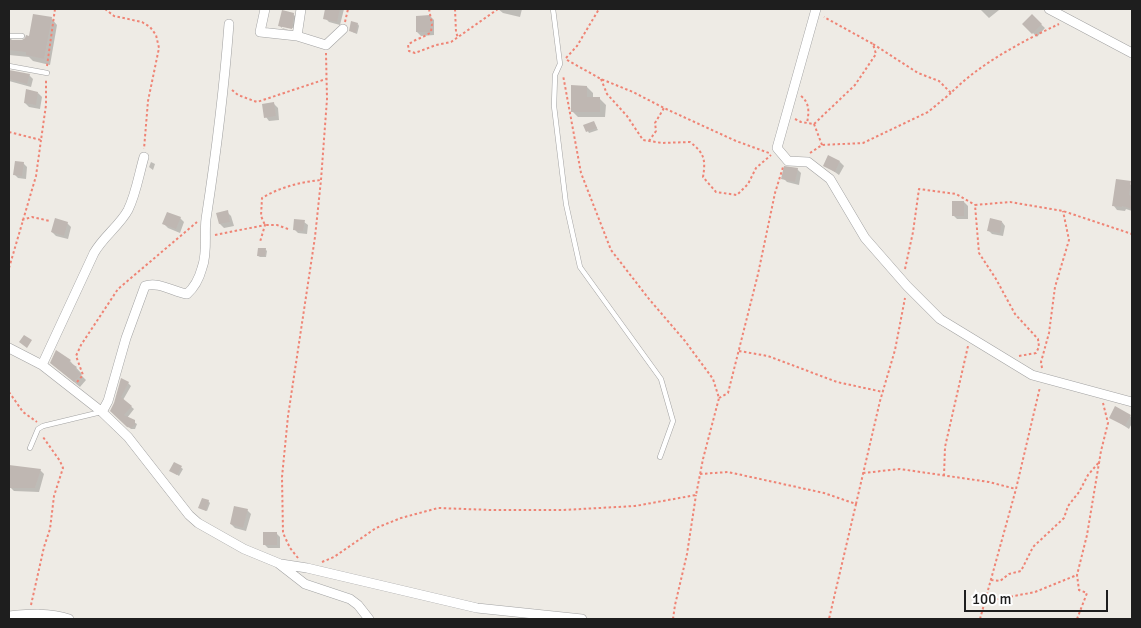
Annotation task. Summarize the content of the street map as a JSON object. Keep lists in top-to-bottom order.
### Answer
{
  "scale_bar": "100 m"
}
